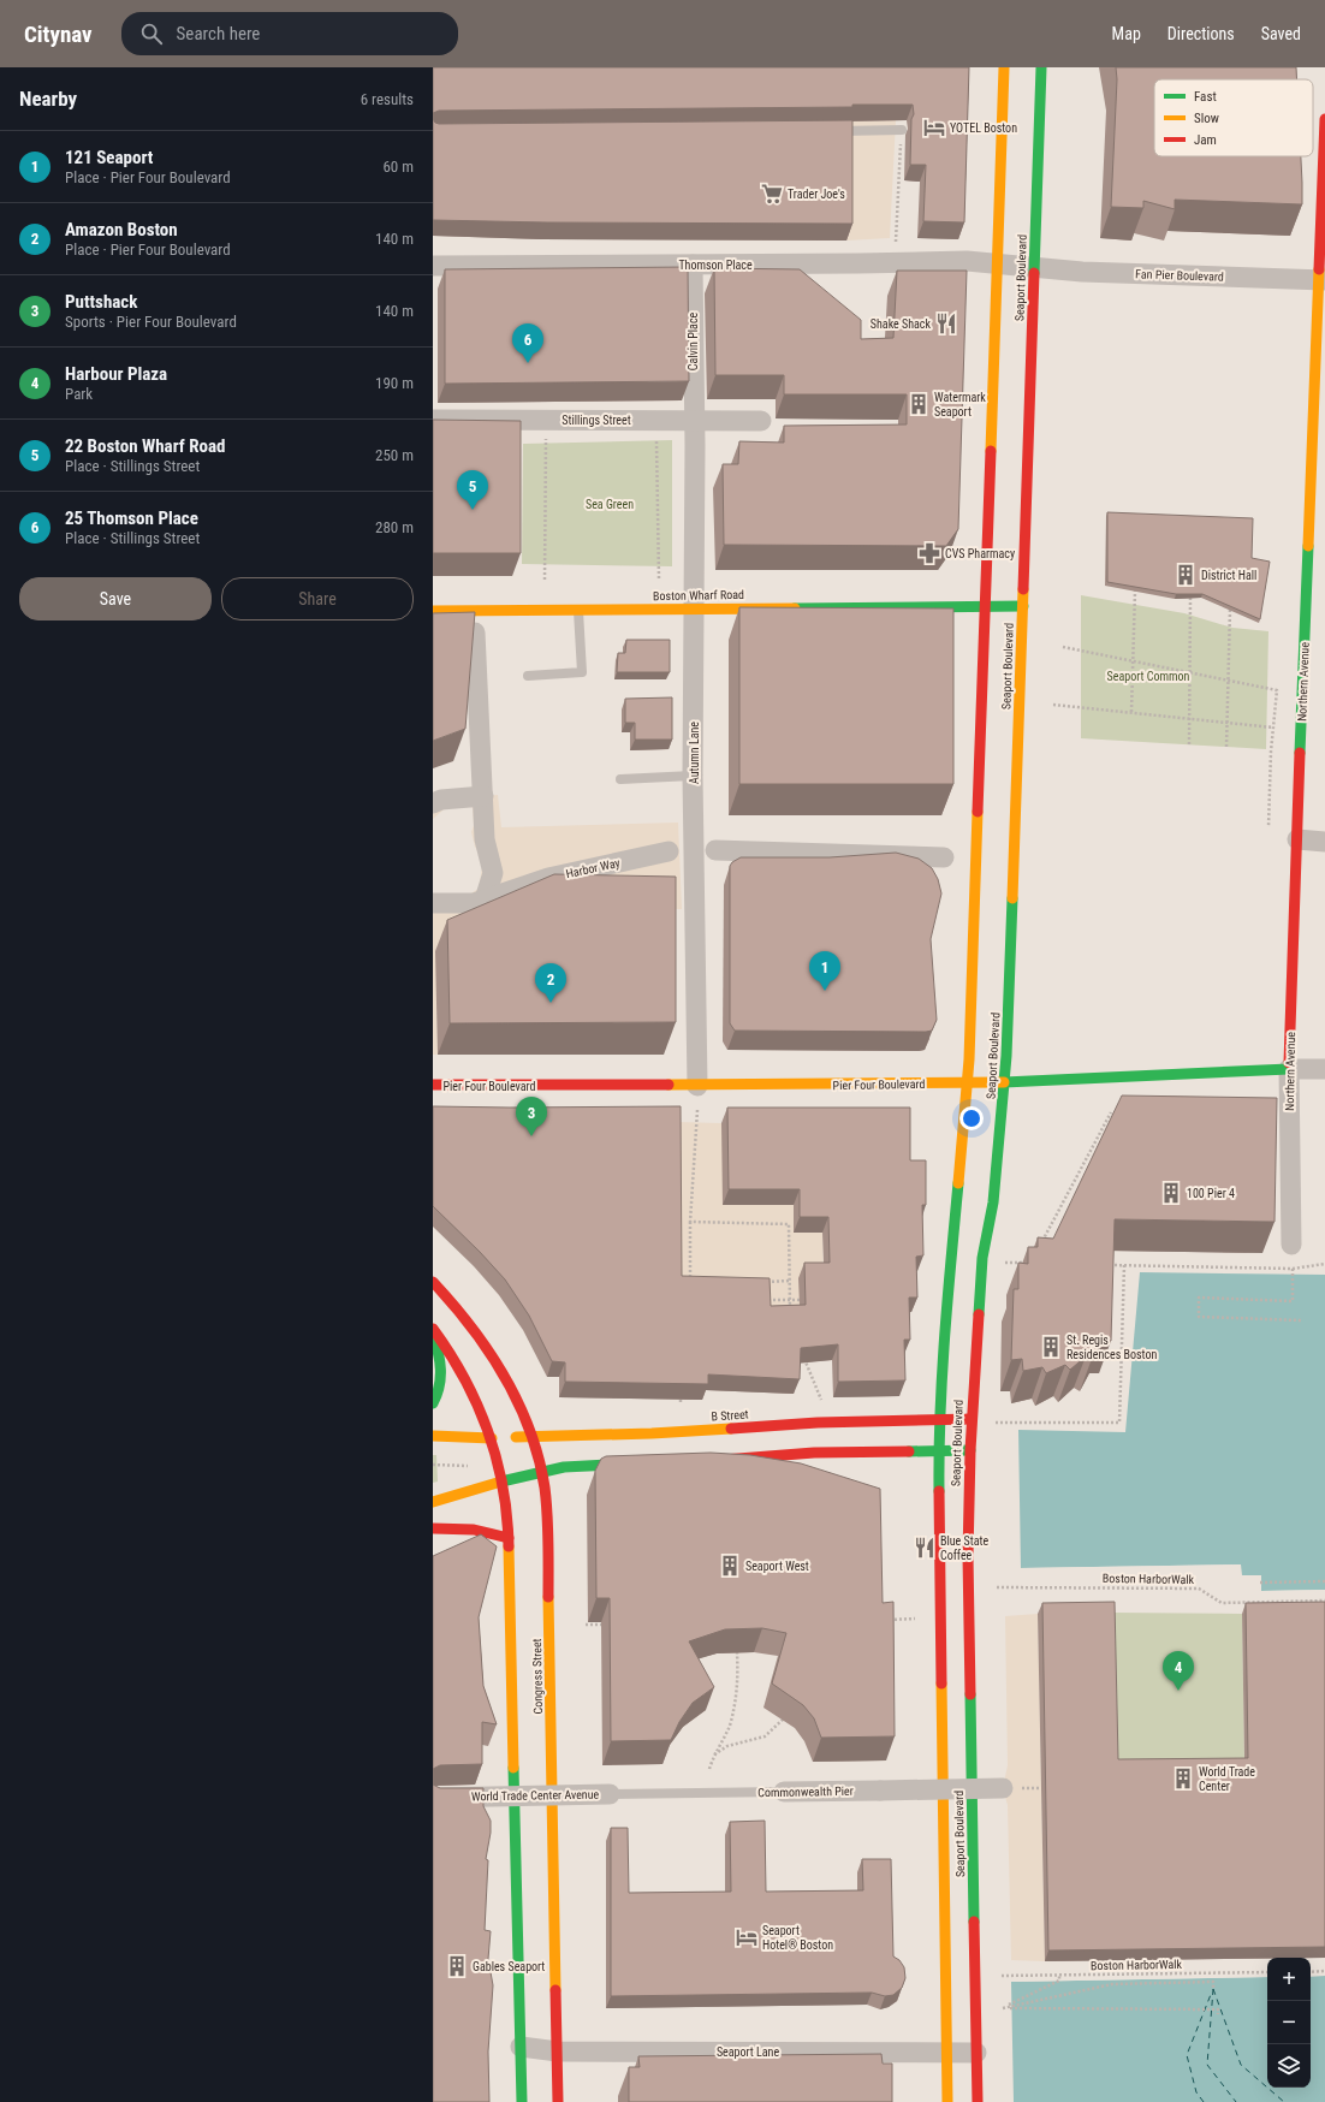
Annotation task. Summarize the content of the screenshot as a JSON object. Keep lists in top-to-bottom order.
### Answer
{
  "streets": {
    "main road": [
      "Seaport Boulevard",
      "Boston Wharf Road",
      "Northern Avenue",
      "Pier Four Boulevard",
      "B Street",
      "Congress Street"
    ],
    "street": [
      "Thomson Place",
      "Fan Pier Boulevard",
      "Calvin Place",
      "Stillings Street",
      "Autumn Lane",
      "Harbor Way",
      "Commonwealth Pier",
      "World Trade Center Avenue",
      "Seaport Lane"
    ],
    "path": ["Boston HarborWalk"]
  },
  "crossings": [
    ["Thomson Place", "Fan Pier Boulevard"],
    ["Thomson Place", "Seaport Boulevard"],
    ["Thomson Place", "Calvin Place"],
    ["Fan Pier Boulevard", "Seaport Boulevard"],
    ["Fan Pier Boulevard", "Northern Avenue"],
    ["Seaport Boulevard", "Boston Wharf Road"],
    ["Seaport Boulevard", "Pier Four Boulevard"],
    ["Seaport Boulevard", "B Street"],
    ["Seaport Boulevard", "Seaport Lane"],
    ["Calvin Place", "Stillings Street"],
    ["Calvin Place", "Autumn Lane"],
    ["Stillings Street", "Autumn Lane"],
    ["Boston Wharf Road", "Autumn Lane"],
    ["Northern Avenue", "Pier Four Boulevard"],
    ["Autumn Lane", "Pier Four Boulevard"],
    ["B Street", "Congress Street"],
    ["Congress Street", "Seaport Lane"],
    ["Commonwealth Pier", "World Trade Center Avenue"]
  ],
  "parks": ["Sea Green", "Seaport Common"],
  "places": {
    "hotel": ["YOTEL Boston", "Seaport Hotel® Boston"],
    "supermarket": ["Trader Joe's"],
    "restaurant": ["Shake Shack", "Blue State Coffee"],
    "building": [
      "Watermark Seaport",
      "District Hall",
      "100 Pier 4",
      "St. Regis Residences Boston",
      "Seaport West",
      "World Trade Center",
      "Gables Seaport"
    ],
    "pharmacy": ["CVS Pharmacy"]
  },
  "legend": ["Fast", "Slow", "Jam"],
  "page": {
    "header": "Citynav",
    "search": "Search here",
    "nav": ["Map", "Directions", "Saved"],
    "heading": ["Nearby", "6 results"],
    "list": [
      {
        "mark": "1",
        "name": "121 Seaport",
        "note": "Place · Pier Four Boulevard",
        "value": "60 m"
      },
      {
        "mark": "2",
        "name": "Amazon Boston",
        "note": "Place · Pier Four Boulevard",
        "value": "140 m"
      },
      {
        "mark": "3",
        "name": "Puttshack",
        "note": "Sports · Pier Four Boulevard",
        "value": "140 m"
      },
      {
        "mark": "4",
        "name": "Harbour Plaza",
        "note": "Park",
        "value": "190 m"
      },
      {
        "mark": "5",
        "name": "22 Boston Wharf Road",
        "note": "Place · Stillings Street",
        "value": "250 m"
      },
      {
        "mark": "6",
        "name": "25 Thomson Place",
        "note": "Place · Stillings Street",
        "value": "280 m"
      }
    ],
    "pins": [
      "6",
      "5",
      "1",
      "2",
      "3",
      "4"
    ],
    "buttons": ["Save", "Share"],
    "map_buttons": ["+", "−"]
  }
}
